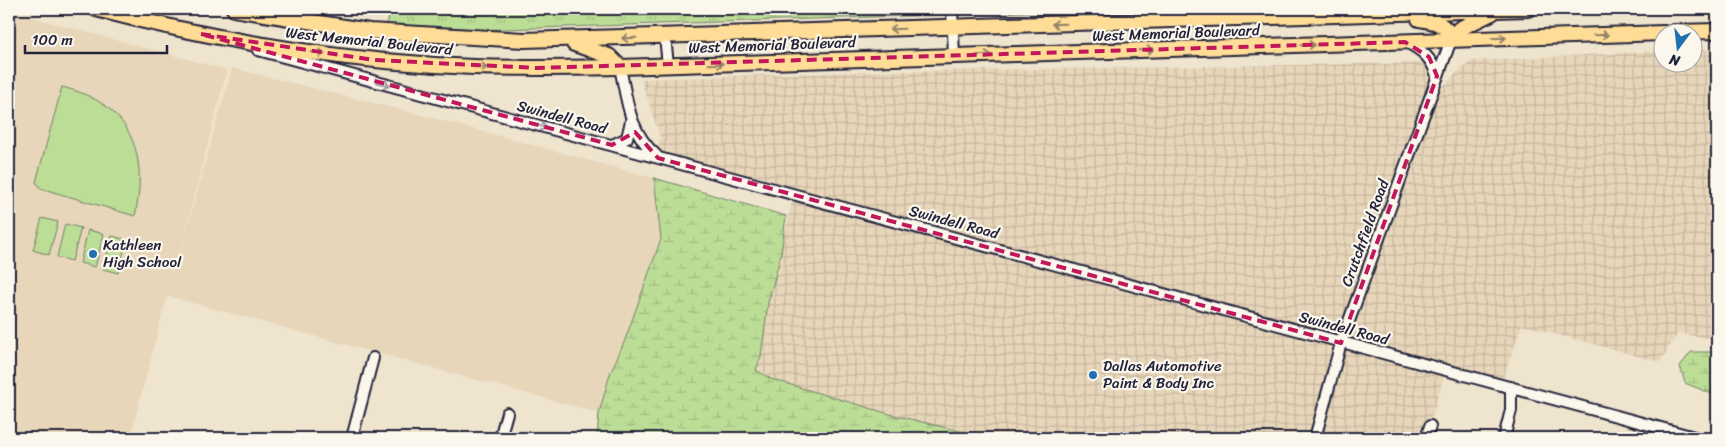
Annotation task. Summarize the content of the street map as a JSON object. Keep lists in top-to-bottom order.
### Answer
{
  "streets": {
    "main road": ["West Memorial Boulevard"],
    "street": ["Swindell Road", "Crutchfield Road"]
  },
  "crossings": [
    ["West Memorial Boulevard", "Swindell Road"],
    ["West Memorial Boulevard", "Crutchfield Road"],
    ["Swindell Road", "Crutchfield Road"]
  ],
  "places": ["Kathleen High School", "Dallas Automotive Paint & Body Inc"],
  "scale_bar": "100 m",
  "north": "bottom"
}
